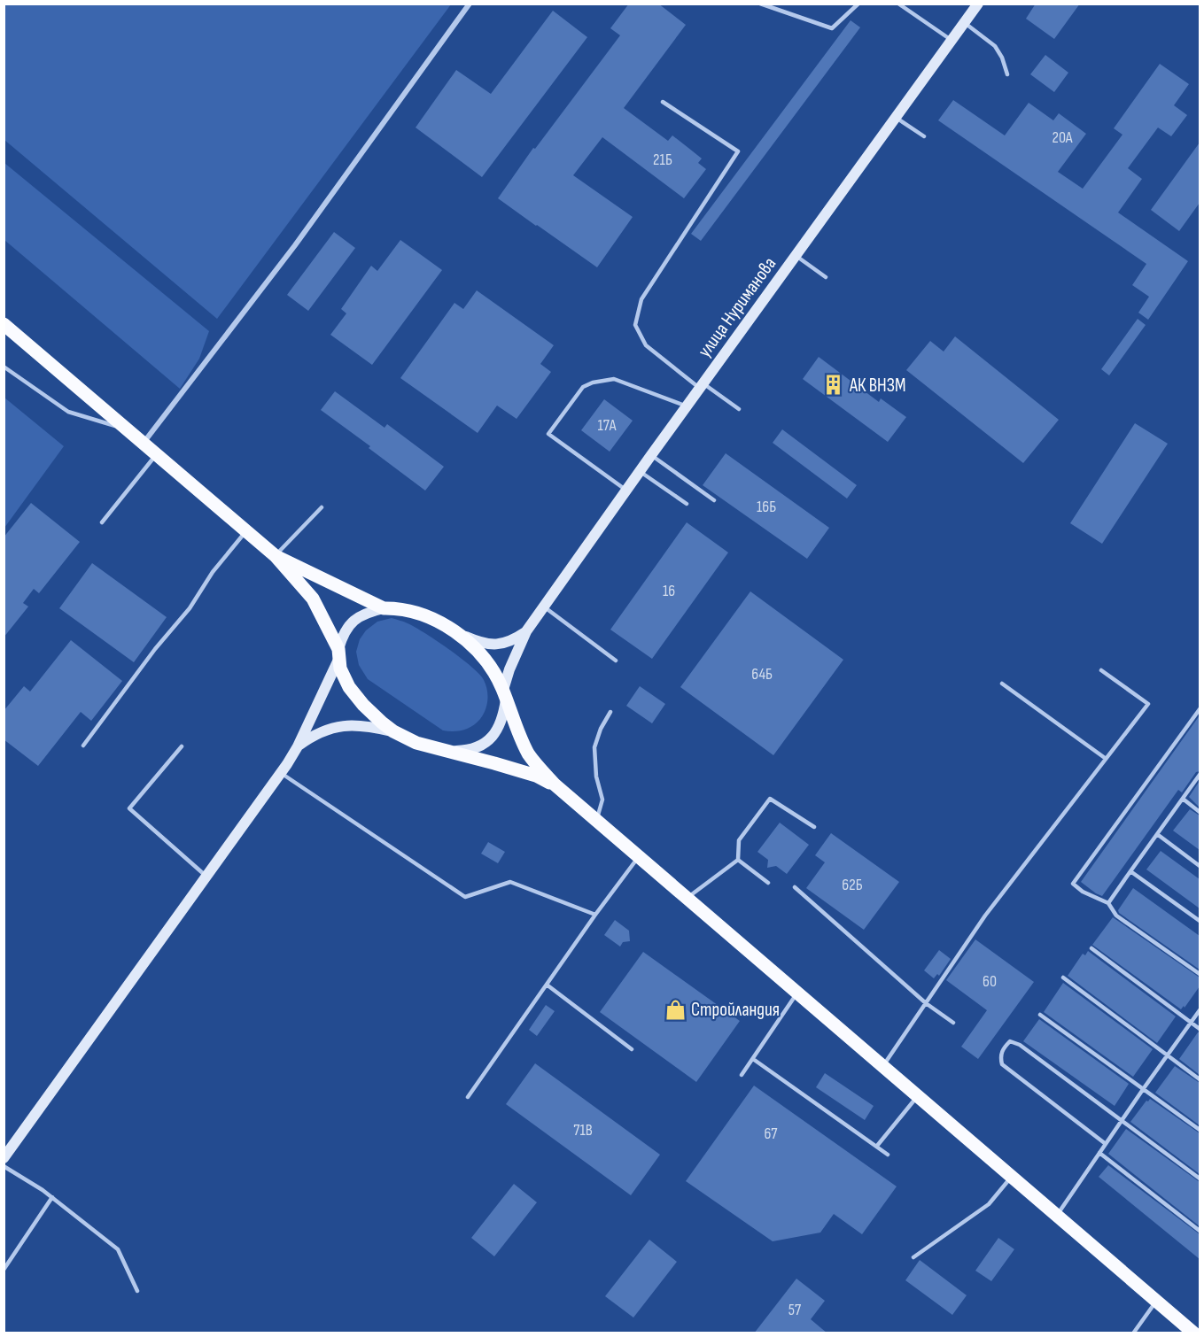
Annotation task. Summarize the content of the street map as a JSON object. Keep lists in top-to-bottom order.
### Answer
{
  "streets": {
    "main road": ["улица Нуриманова"]
  },
  "places": {
    "building": ["АК ВНЗМ"],
    "shop": ["Стройландия"]
  },
  "house_numbers": [
    "20А",
    "21Б",
    "17А",
    "16Б",
    "16",
    "64Б",
    "62Б",
    "60",
    "71В",
    "67",
    "57"
  ]
}
